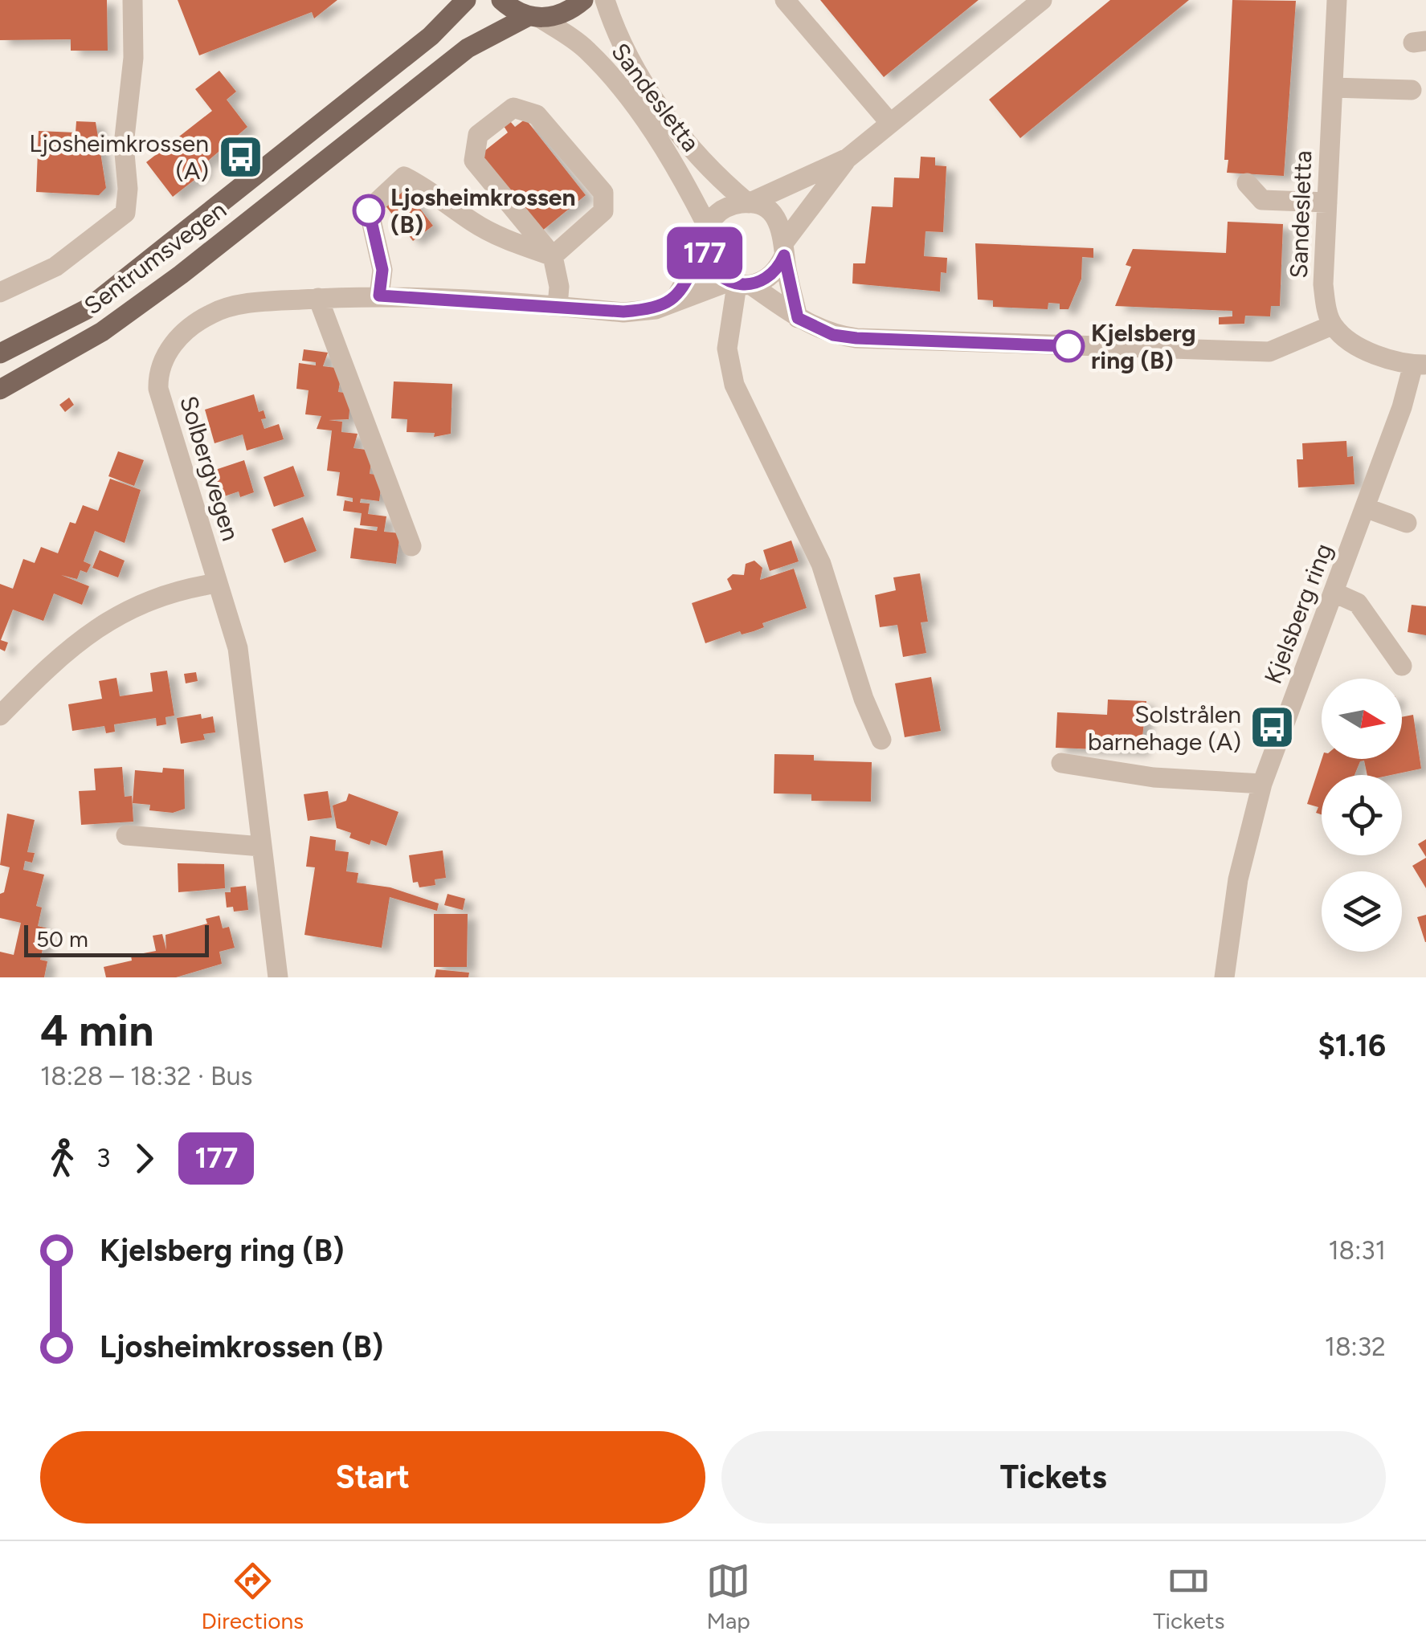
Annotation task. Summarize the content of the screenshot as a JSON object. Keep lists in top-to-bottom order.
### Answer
{
  "streets": {
    "main road": ["Sentrumsvegen"],
    "street": ["Sandesletta", "Solbergvegen", "Kjelsberg ring"]
  },
  "crossings": [
    ["Sandesletta", "Sentrumsvegen"],
    ["Sandesletta", "Solbergvegen"]
  ],
  "places": {
    "bus stop": ["Ljosheimkrossen (A)", "Solstrålen barnehage (A)"],
    "other": ["Ljosheimkrossen (B)", "Kjelsberg ring (B)"]
  },
  "lines": ["bus line 177"],
  "scale_bar": "50 m",
  "north": "right",
  "page": {
    "on_map": "177",
    "scale": "50 m",
    "heading": ["4 min", "18:28 – 18:32 · Bus", "$1.16"],
    "legs": ["3", "177"],
    "list": [
      {
        "name": "Kjelsberg ring (B)",
        "value": "18:31"
      },
      {
        "name": "Ljosheimkrossen (B)",
        "value": "18:32"
      }
    ],
    "buttons": ["Start", "Tickets"],
    "tabs": ["Directions", "Map", "Tickets"]
  }
}
